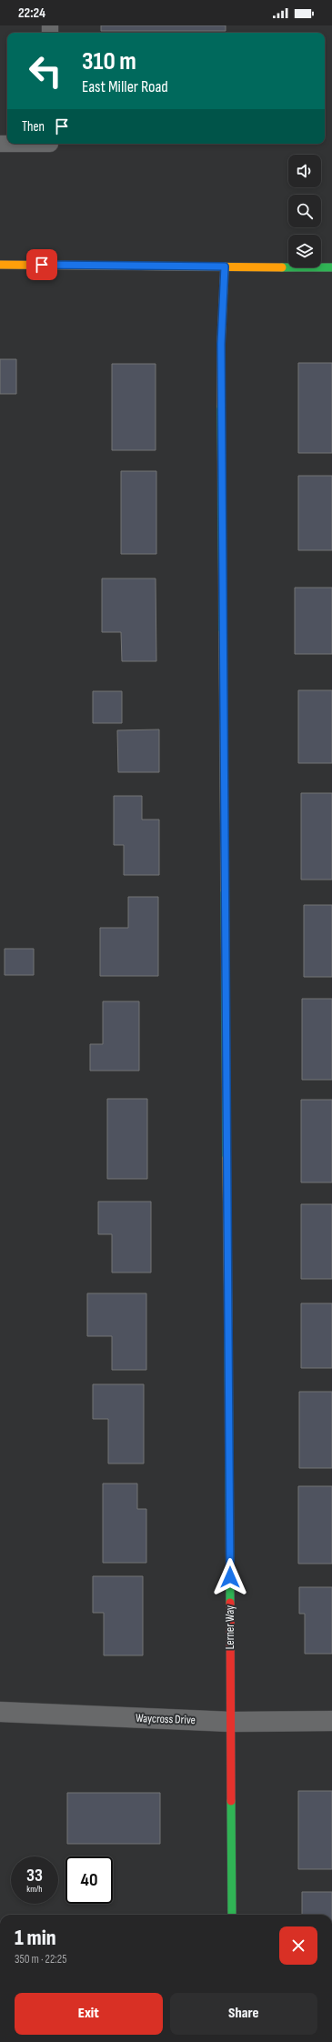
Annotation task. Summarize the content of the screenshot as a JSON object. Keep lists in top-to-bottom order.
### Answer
{
  "streets": {
    "street": ["Lerner Way", "Waycross Drive"]
  },
  "crossings": [
    ["Lerner Way", "Waycross Drive"]
  ],
  "page": {
    "status": "22:24",
    "turn": ["310 m", "East Miller Road"],
    "then": "Then",
    "speed": "33 km/h",
    "limit": "40",
    "heading": ["1 min", "350 m · 22:25"],
    "buttons": ["Exit", "Share"]
  }
}
